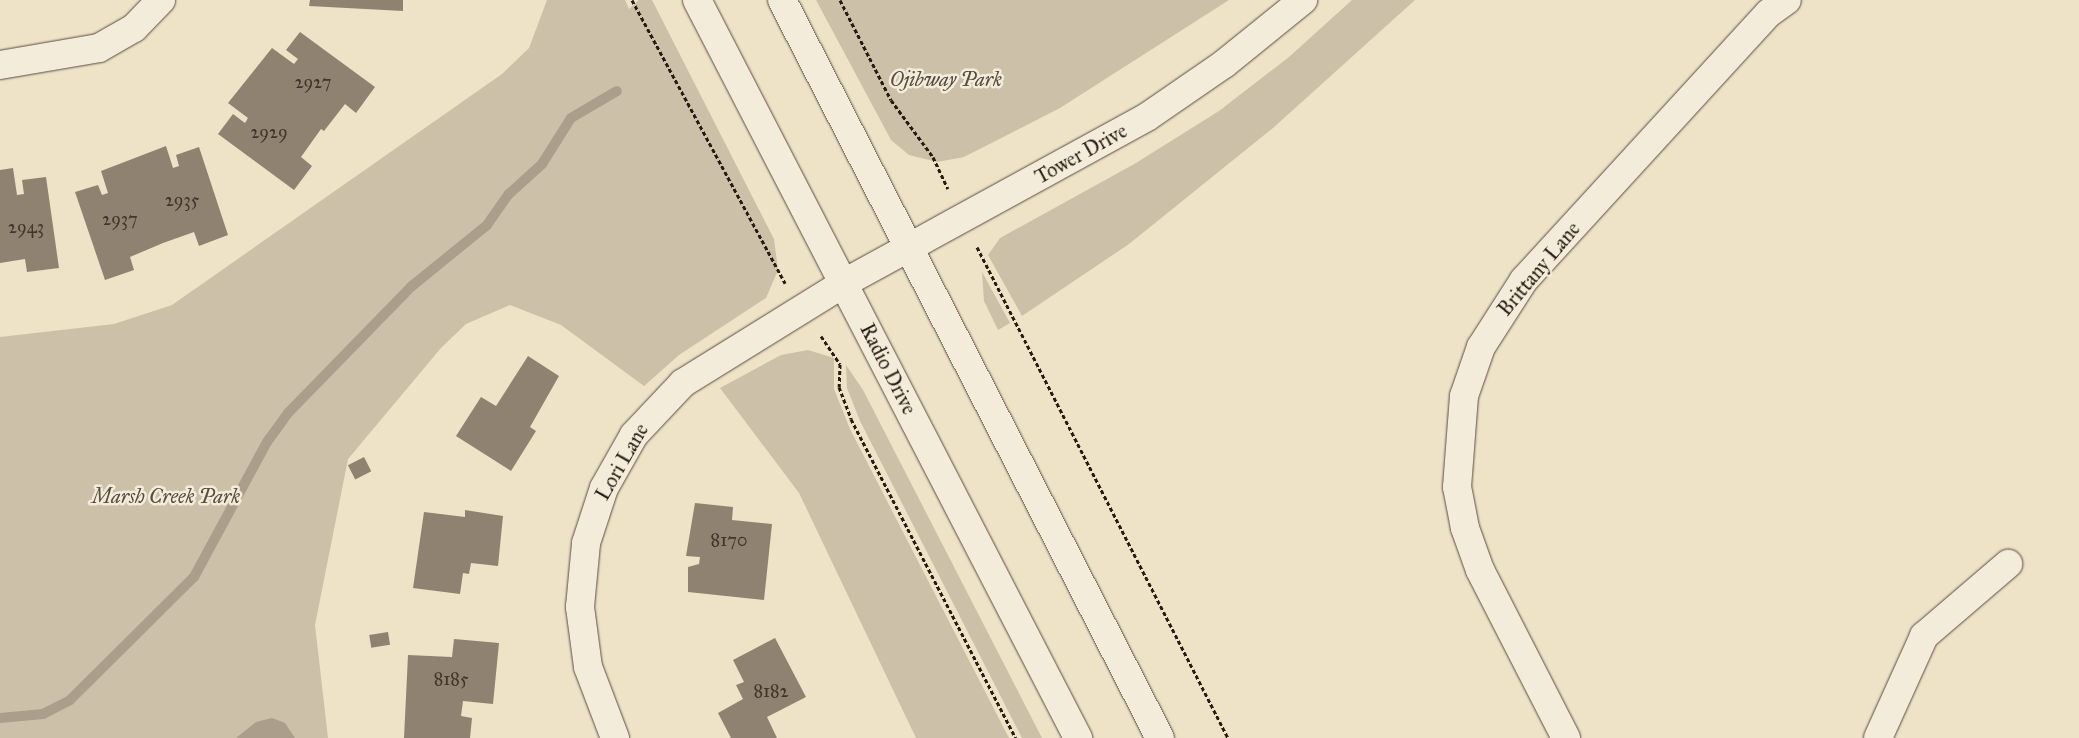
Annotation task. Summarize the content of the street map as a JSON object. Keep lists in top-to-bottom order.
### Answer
{
  "streets": {
    "street": [
      "Tower Drive",
      "Brittany Lane",
      "Radio Drive",
      "Lori Lane"
    ]
  },
  "crossings": [
    ["Tower Drive", "Radio Drive"],
    ["Tower Drive", "Lori Lane"],
    ["Radio Drive", "Lori Lane"]
  ],
  "parks": ["Ojibway Park", "Marsh Creek Park"],
  "house_numbers": [
    "2927",
    "2929",
    "2935",
    "2937",
    "2943",
    "8170",
    "8185",
    "8182"
  ]
}
